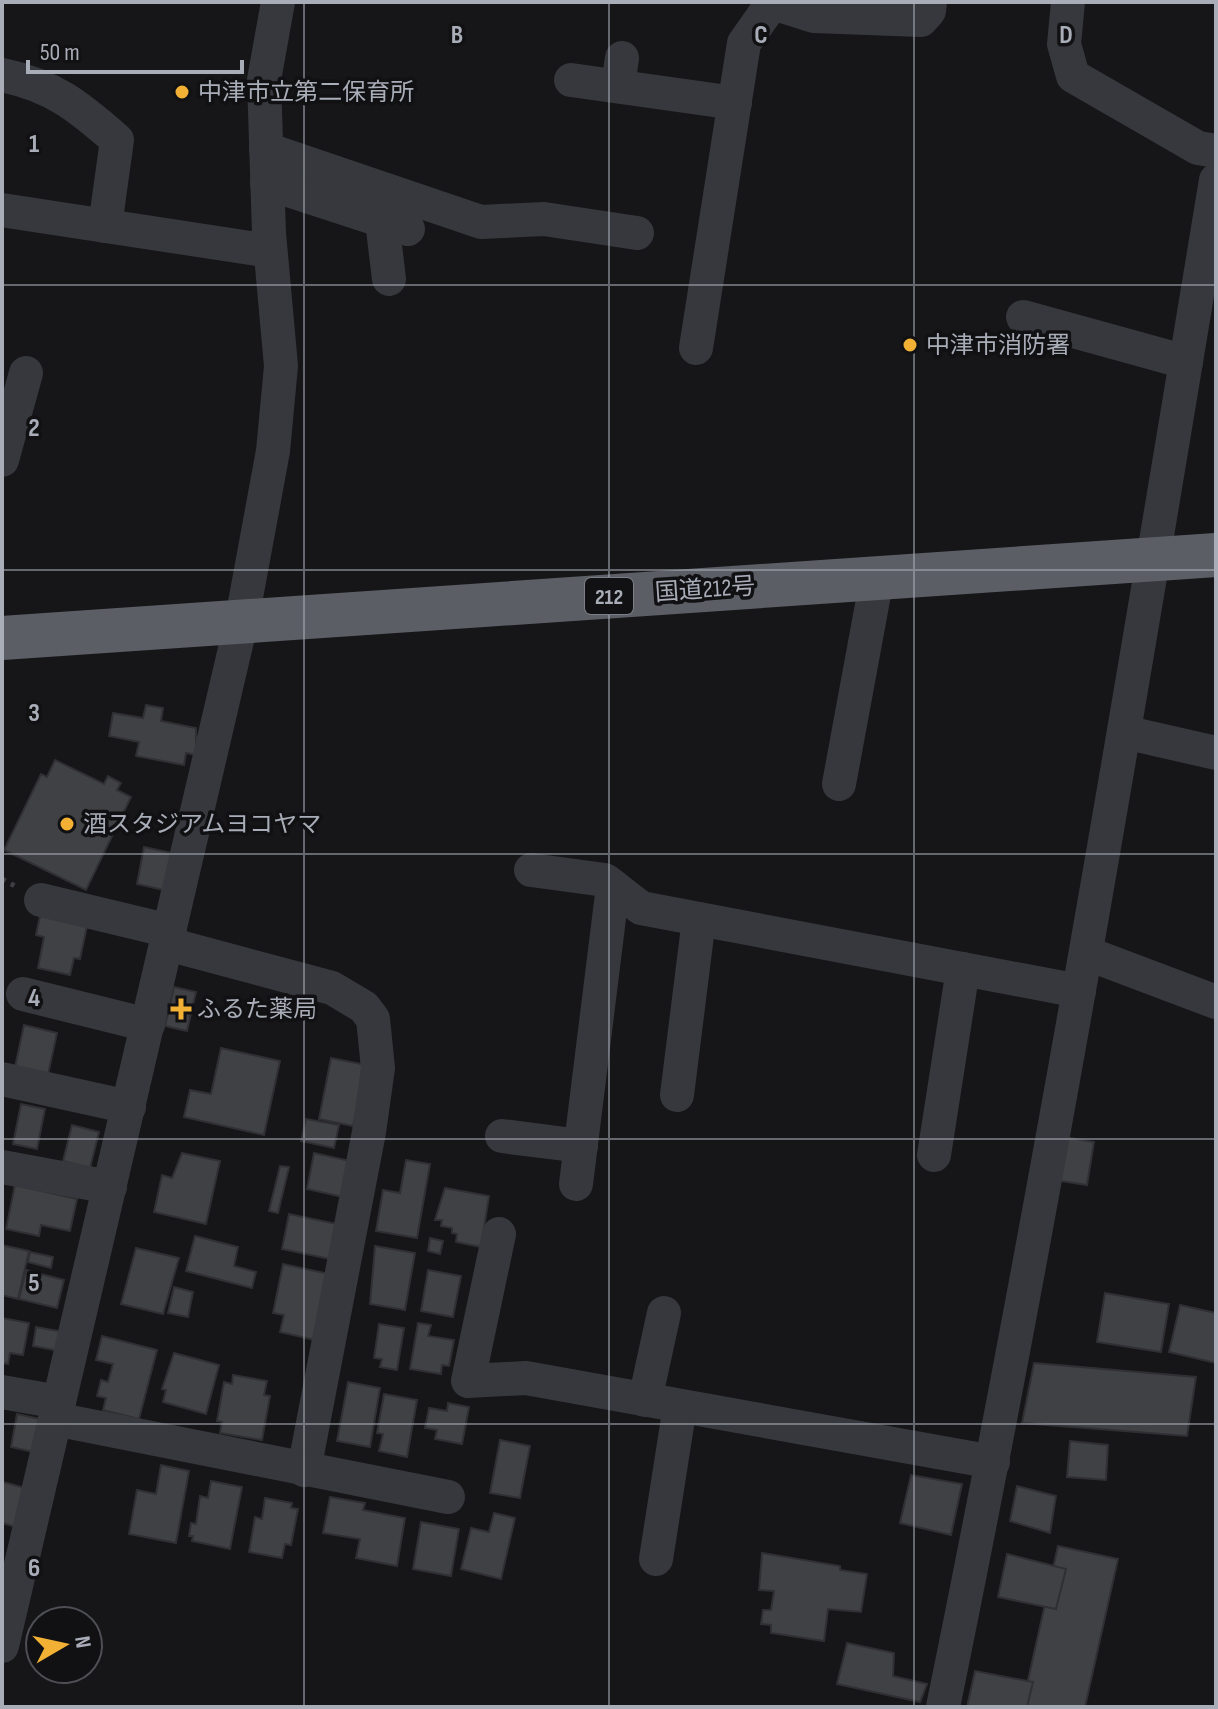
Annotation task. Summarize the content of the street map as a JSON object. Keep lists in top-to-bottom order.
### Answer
{
  "streets": {
    "highway": ["国道212号", "212"]
  },
  "places": {
    "other": ["中津市立第二保育所", "中津市消防署", "酒スタジアムヨコヤマ"],
    "health": ["ふるた薬局"]
  },
  "scale_bar": "50 m",
  "north": "right",
  "grid": {
    "columns": ["B", "C", "D"],
    "rows": [
      "1",
      "2",
      "3",
      "4",
      "5",
      "6"
    ]
  }
}
